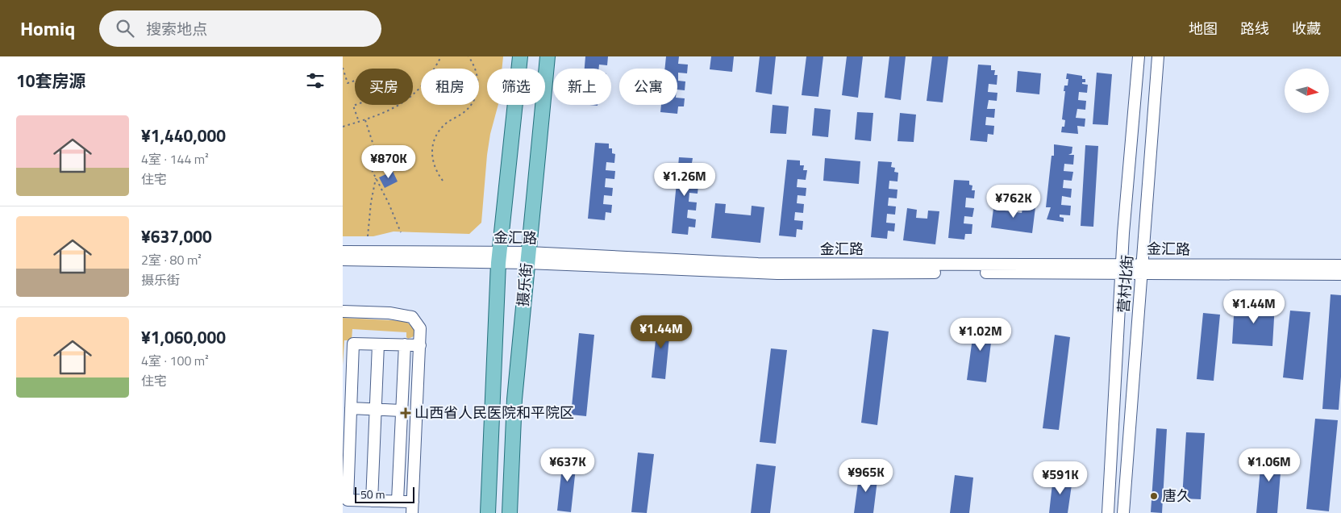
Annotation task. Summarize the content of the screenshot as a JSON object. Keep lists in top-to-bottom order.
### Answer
{
  "streets": {
    "main road": ["摄乐街"],
    "street": ["金汇路", "营村北街"]
  },
  "crossings": [
    ["金汇路", "营村北街"],
    ["金汇路", "摄乐街"]
  ],
  "places": {
    "health": ["山西省人民医院和平院区"],
    "other": ["唐久"]
  },
  "scale_bar": "50 m",
  "north": "right",
  "page": {
    "header": "Homiq",
    "search": "搜索地点",
    "nav": ["地图", "路线", "收藏"],
    "heading": "10套房源",
    "chip": [
      "买房",
      "租房",
      "筛选",
      "新上",
      "公寓"
    ],
    "list": [
      {
        "name": "¥1,440,000",
        "note": "4室 · 144 m² · 住宅"
      },
      {
        "name": "¥637,000",
        "note": "2室 · 80 m² · 摄乐街"
      },
      {
        "name": "¥1,060,000",
        "note": "4室 · 100 m² · 住宅"
      }
    ],
    "price": [
      "¥870K",
      "¥1.26M",
      "¥762K",
      "¥1.44M",
      "¥1.44M",
      "¥1.02M",
      "¥637K",
      "¥1.06M",
      "¥965K",
      "¥591K"
    ],
    "scale": "50 m"
  }
}
